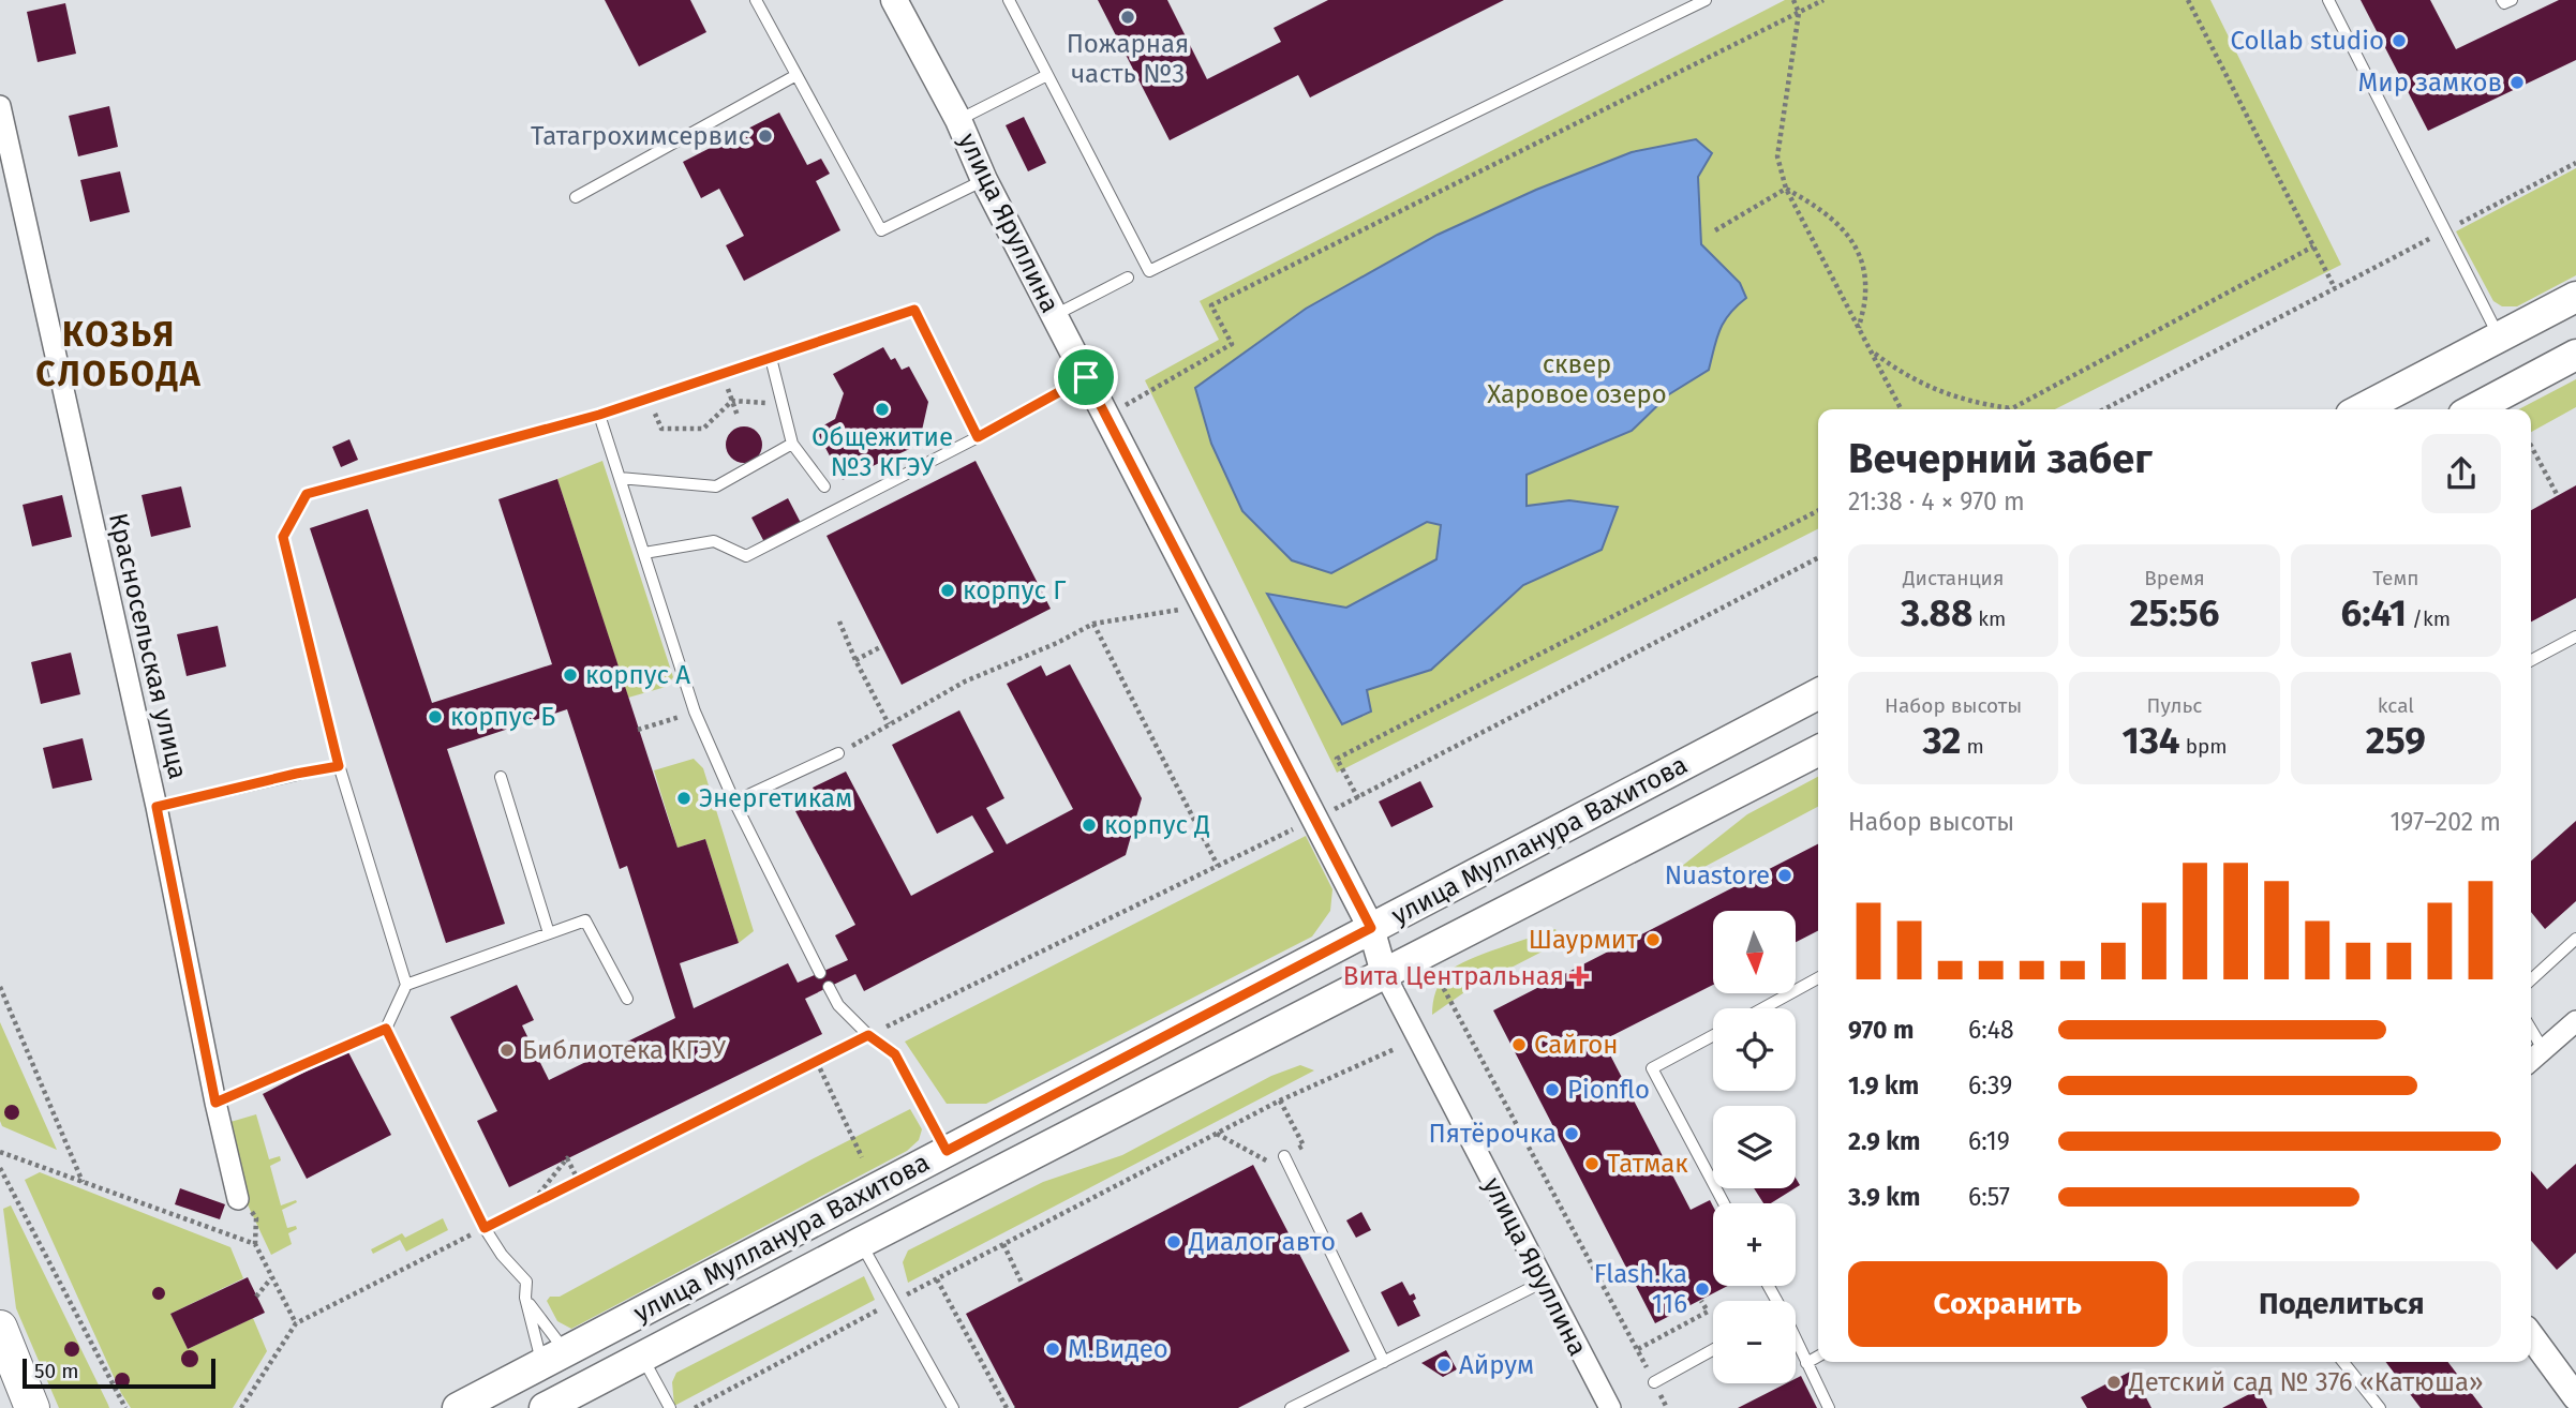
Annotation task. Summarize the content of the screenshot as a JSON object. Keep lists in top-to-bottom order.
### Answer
{
  "streets": {
    "main road": ["улица Мулланура Вахитова"],
    "street": ["улица Яруллина", "Красносельская улица"]
  },
  "crossings": [
    ["улица Яруллина", "улица Мулланура Вахитова"]
  ],
  "districts": ["КОЗЬЯ СЛОБОДА"],
  "parks": ["сквер Харовое озеро"],
  "places": {
    "other": [
      "Пожарная часть №3",
      "Collab studio",
      "Мир замков",
      "Татагрохимсервис",
      "Общежитие №3 КГЭУ",
      "корпус Г",
      "корпус А",
      "корпус Б",
      "Энергетикам",
      "корпус Д",
      "Nuastore",
      "Шаурмит",
      "Сайгон",
      "Библиотека КГЭУ",
      "Pionflo",
      "Пятёрочка",
      "Татмак",
      "Диалог авто",
      "Flash.ka 116",
      "М.Видео",
      "Айрум",
      "Детский сад № 376 «Катюша»"
    ],
    "health": ["Вита Центральная"]
  },
  "scale_bar": "50 m",
  "north": "bottom",
  "page": {
    "heading": ["Вечерний забег", "21:38 · 4 × 970 m"],
    "stats": [
      ["Дистанция", "3.88 km"],
      ["Время", "25:56"],
      ["Темп", "6:41 /km"],
      ["Набор высоты", "32 m"],
      ["Пульс", "134 bpm"],
      ["kcal", "259"]
    ],
    "chart": ["Набор высоты", "197–202 m"],
    "map_buttons": ["+", "−"],
    "list": [
      {
        "name": "970 m",
        "note": "6:48"
      },
      {
        "name": "1.9 km",
        "note": "6:39"
      },
      {
        "name": "2.9 km",
        "note": "6:19"
      },
      {
        "name": "3.9 km",
        "note": "6:57"
      }
    ],
    "buttons": ["Сохранить", "Поделиться"],
    "scale": "50 m"
  }
}
